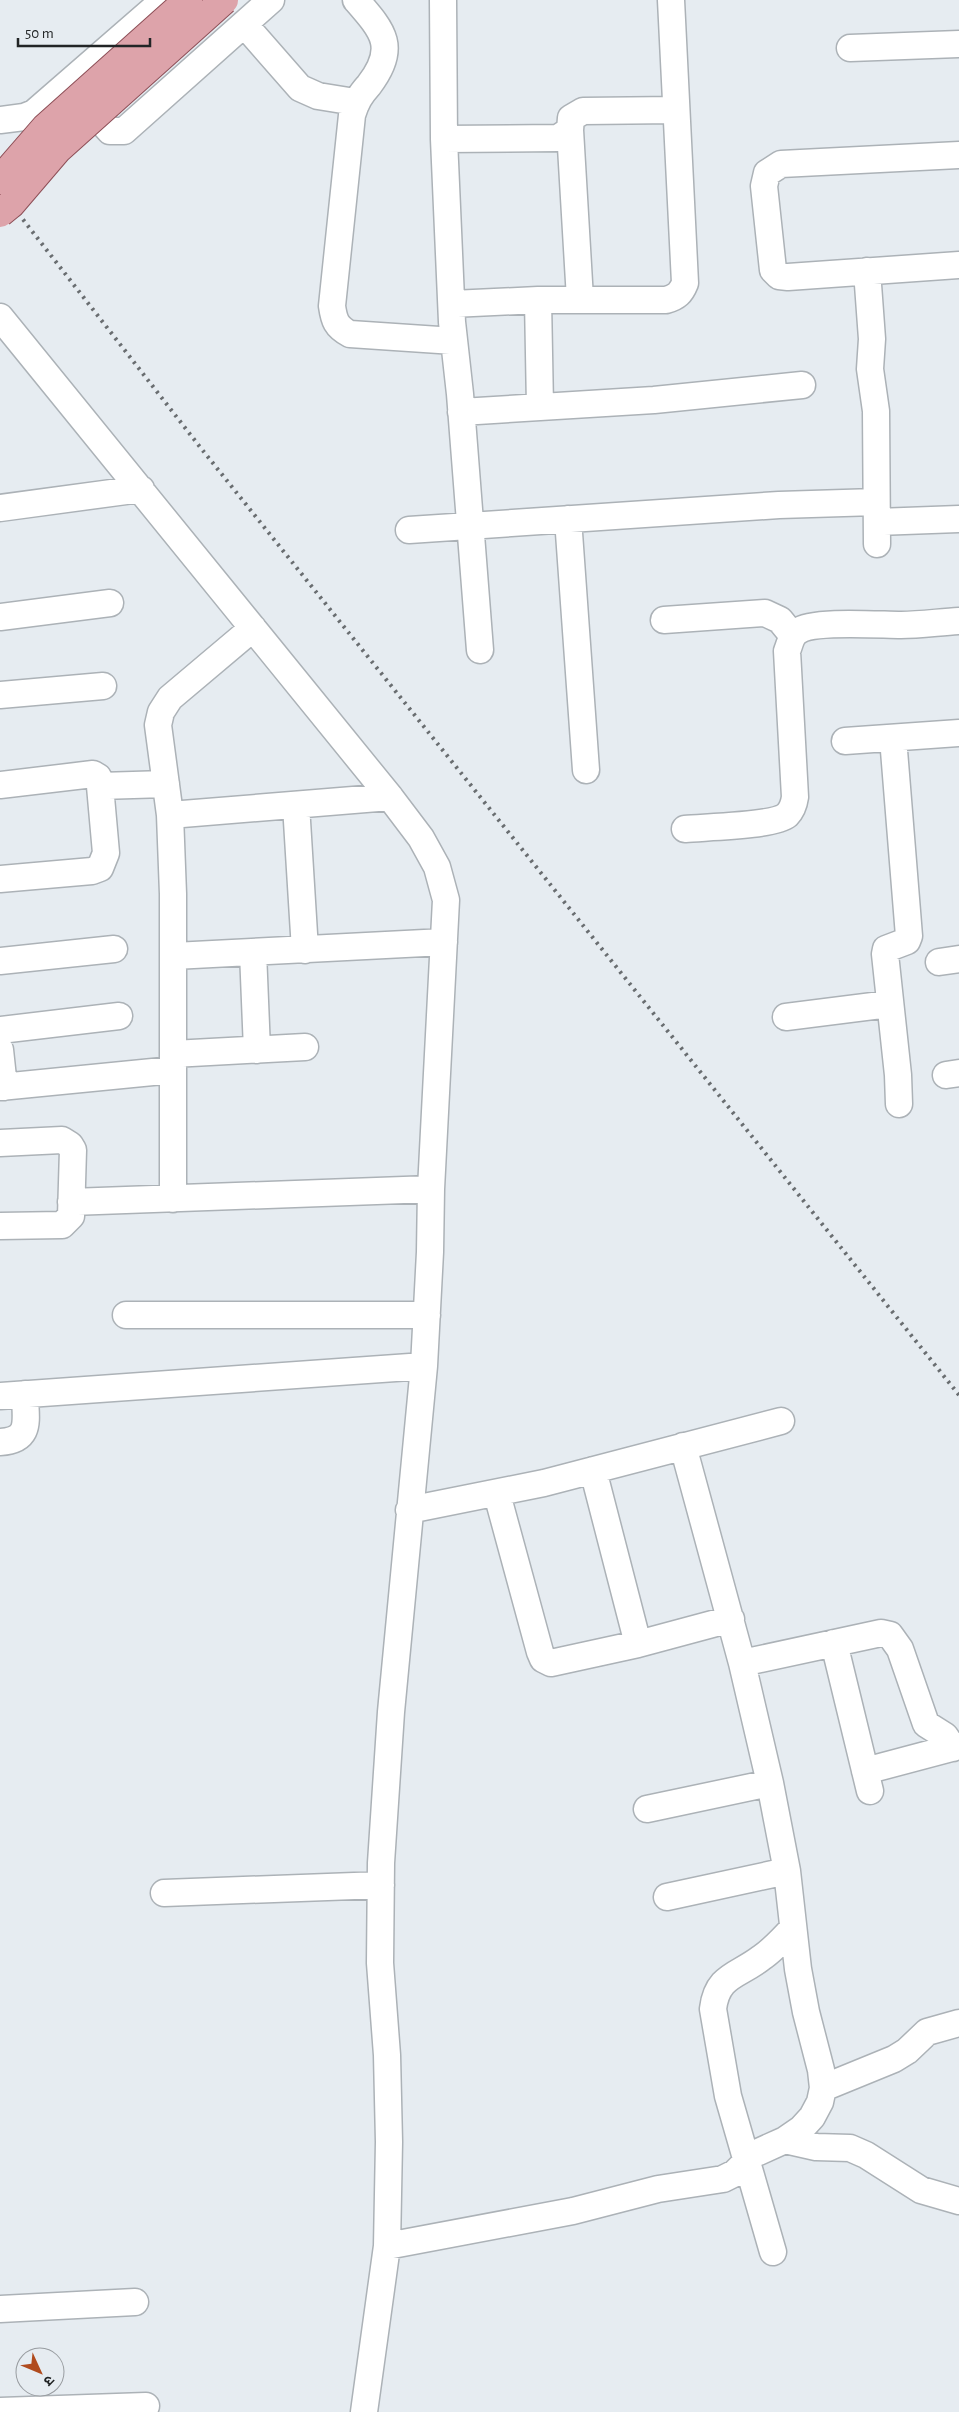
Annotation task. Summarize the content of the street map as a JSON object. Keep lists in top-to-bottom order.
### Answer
{
  "scale_bar": "50 m",
  "north": "bottom right"
}
